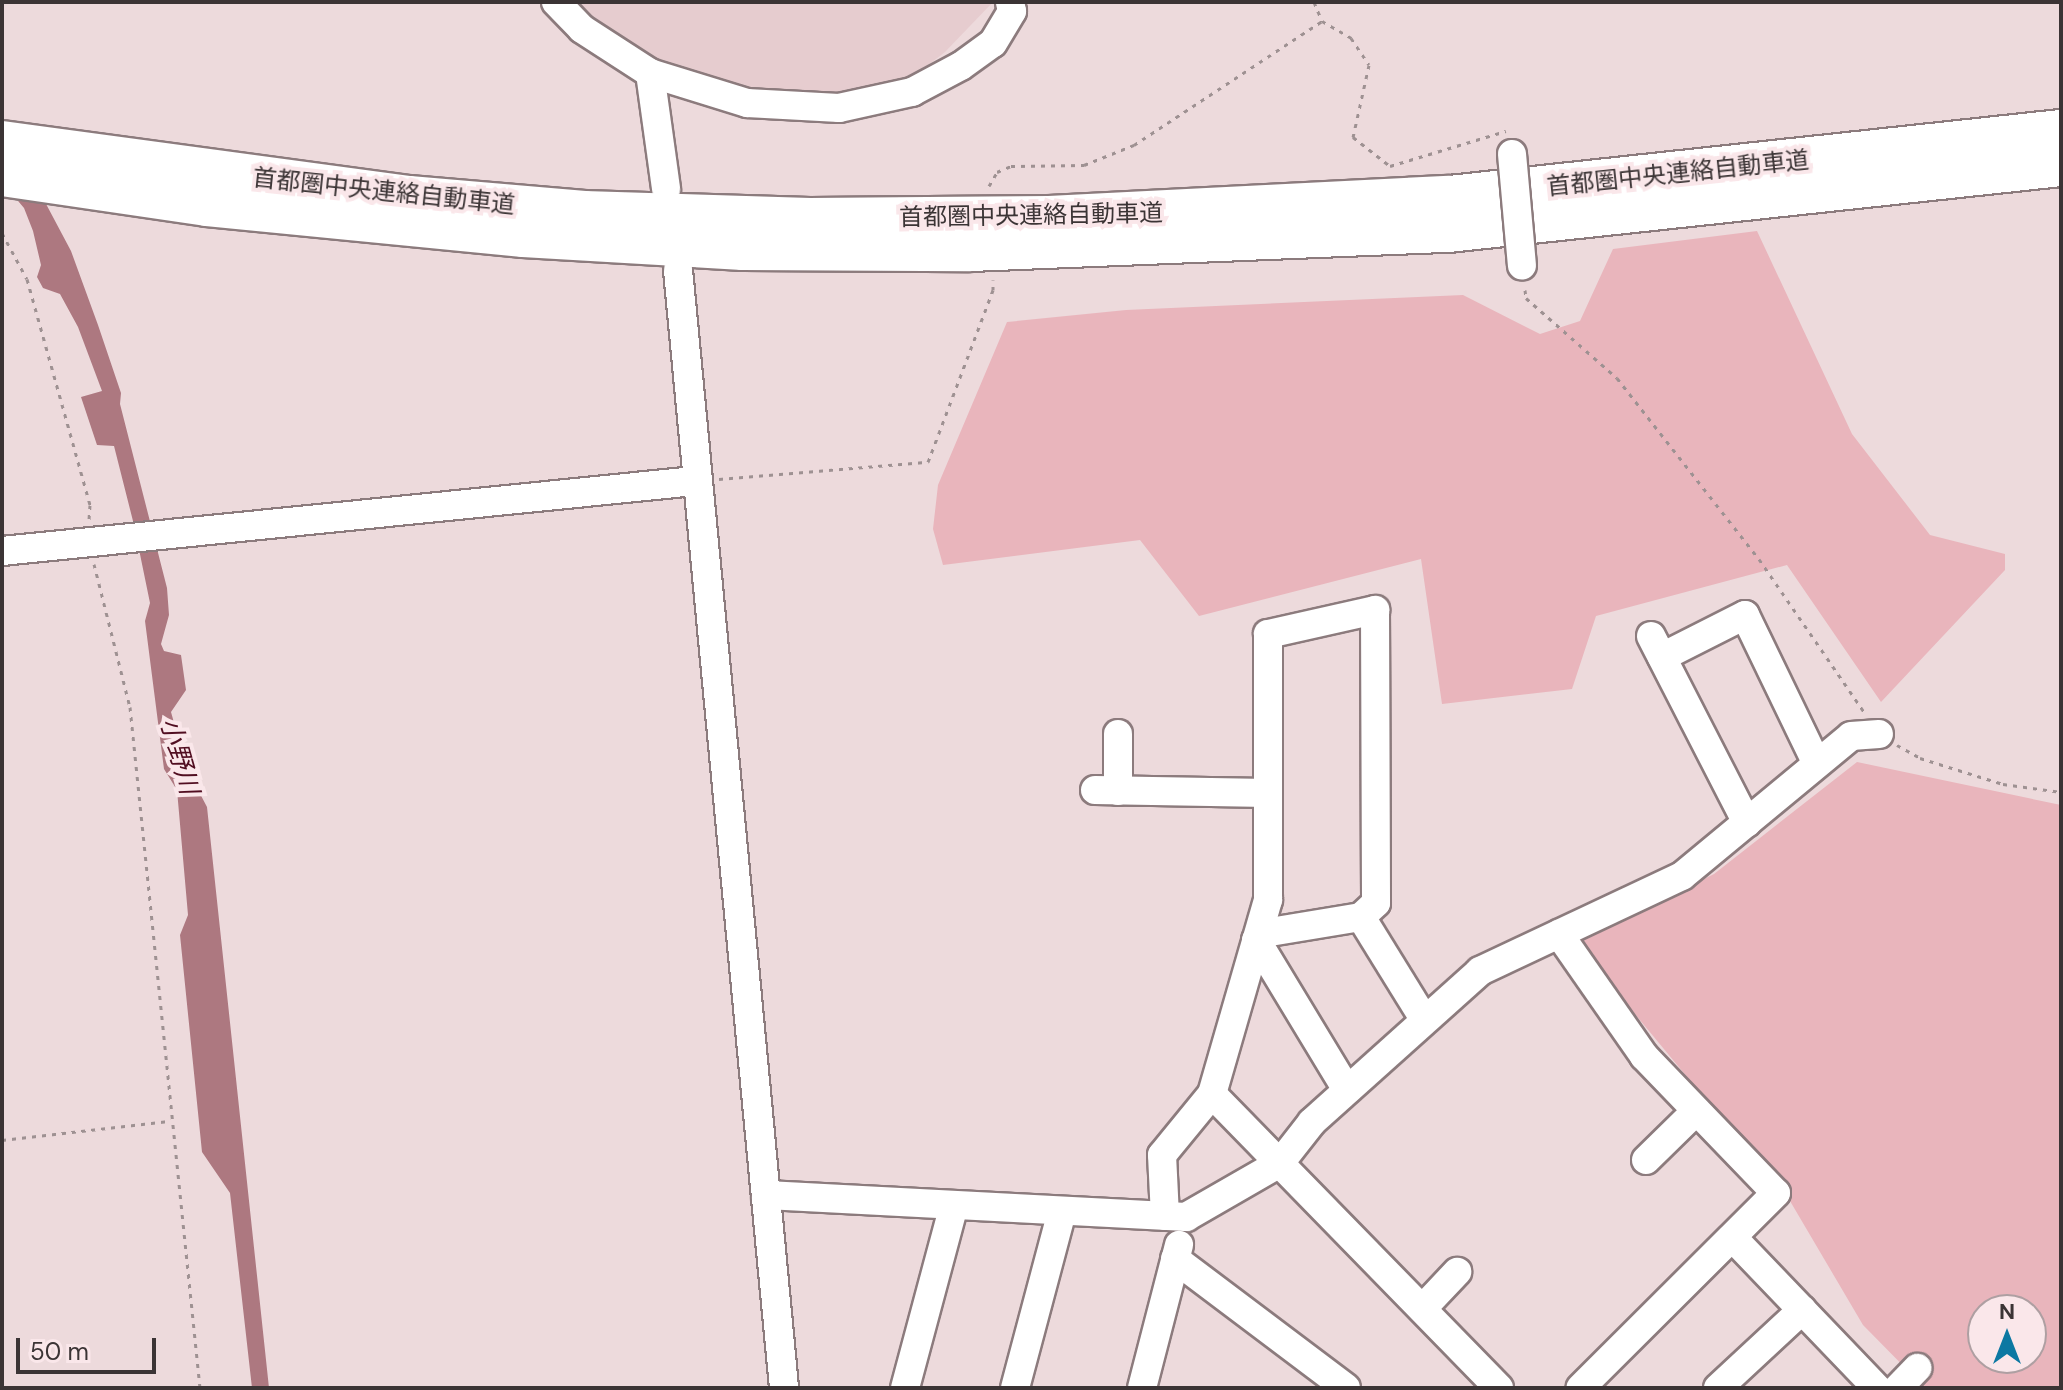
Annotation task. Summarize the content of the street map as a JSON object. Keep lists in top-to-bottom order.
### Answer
{
  "streets": {
    "highway": ["首都圏中央連絡自動車道"]
  },
  "water": ["小野川"],
  "scale_bar": "50 m",
  "north": "top"
}
